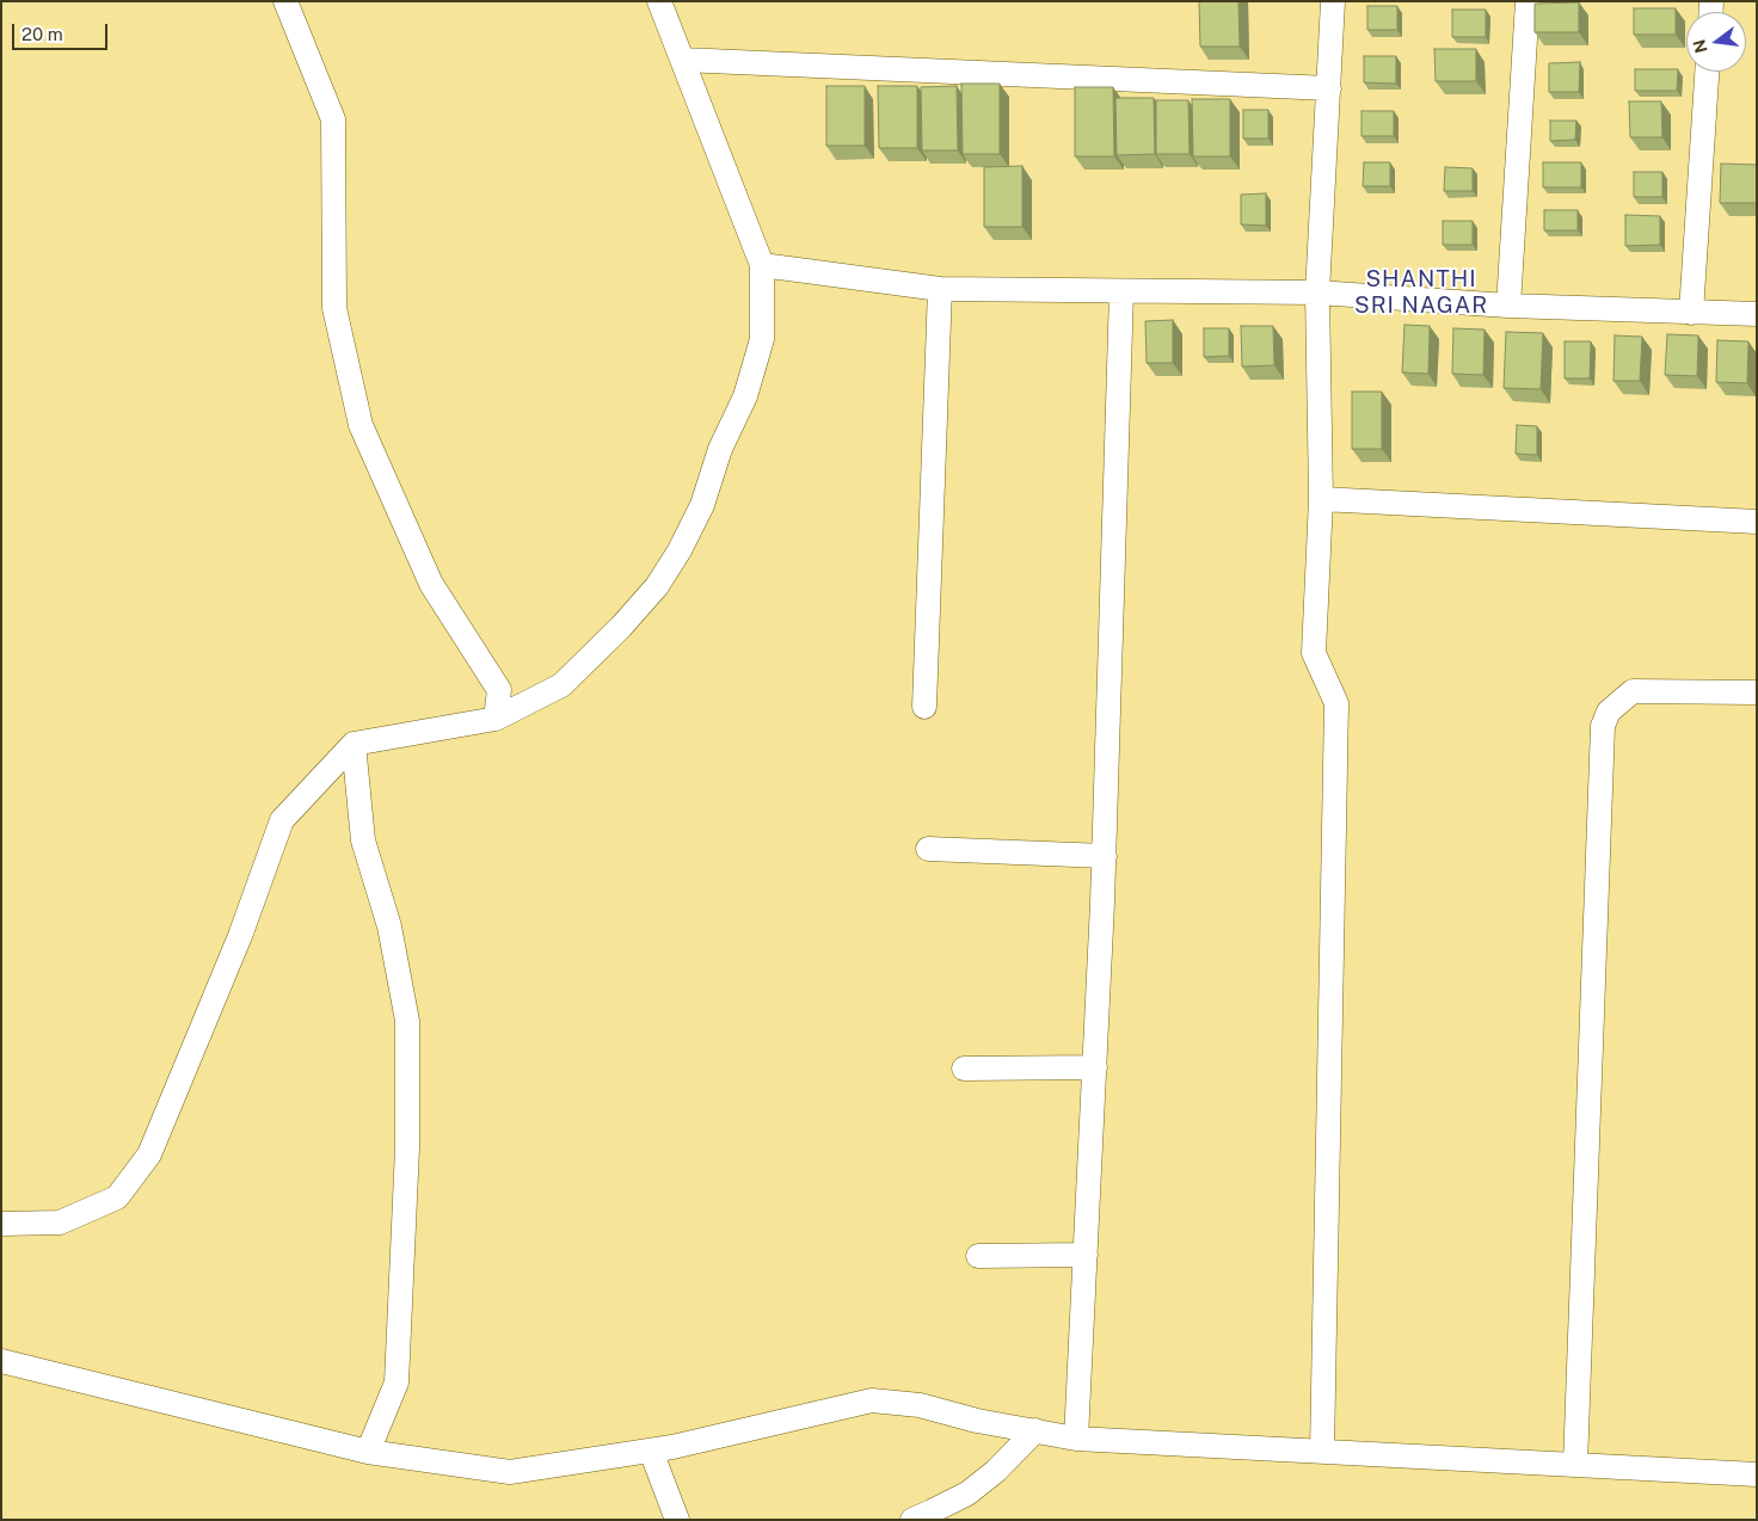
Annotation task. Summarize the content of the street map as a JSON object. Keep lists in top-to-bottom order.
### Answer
{
  "districts": ["SHANTHI SRI NAGAR"],
  "scale_bar": "20 m",
  "north": "left"
}
